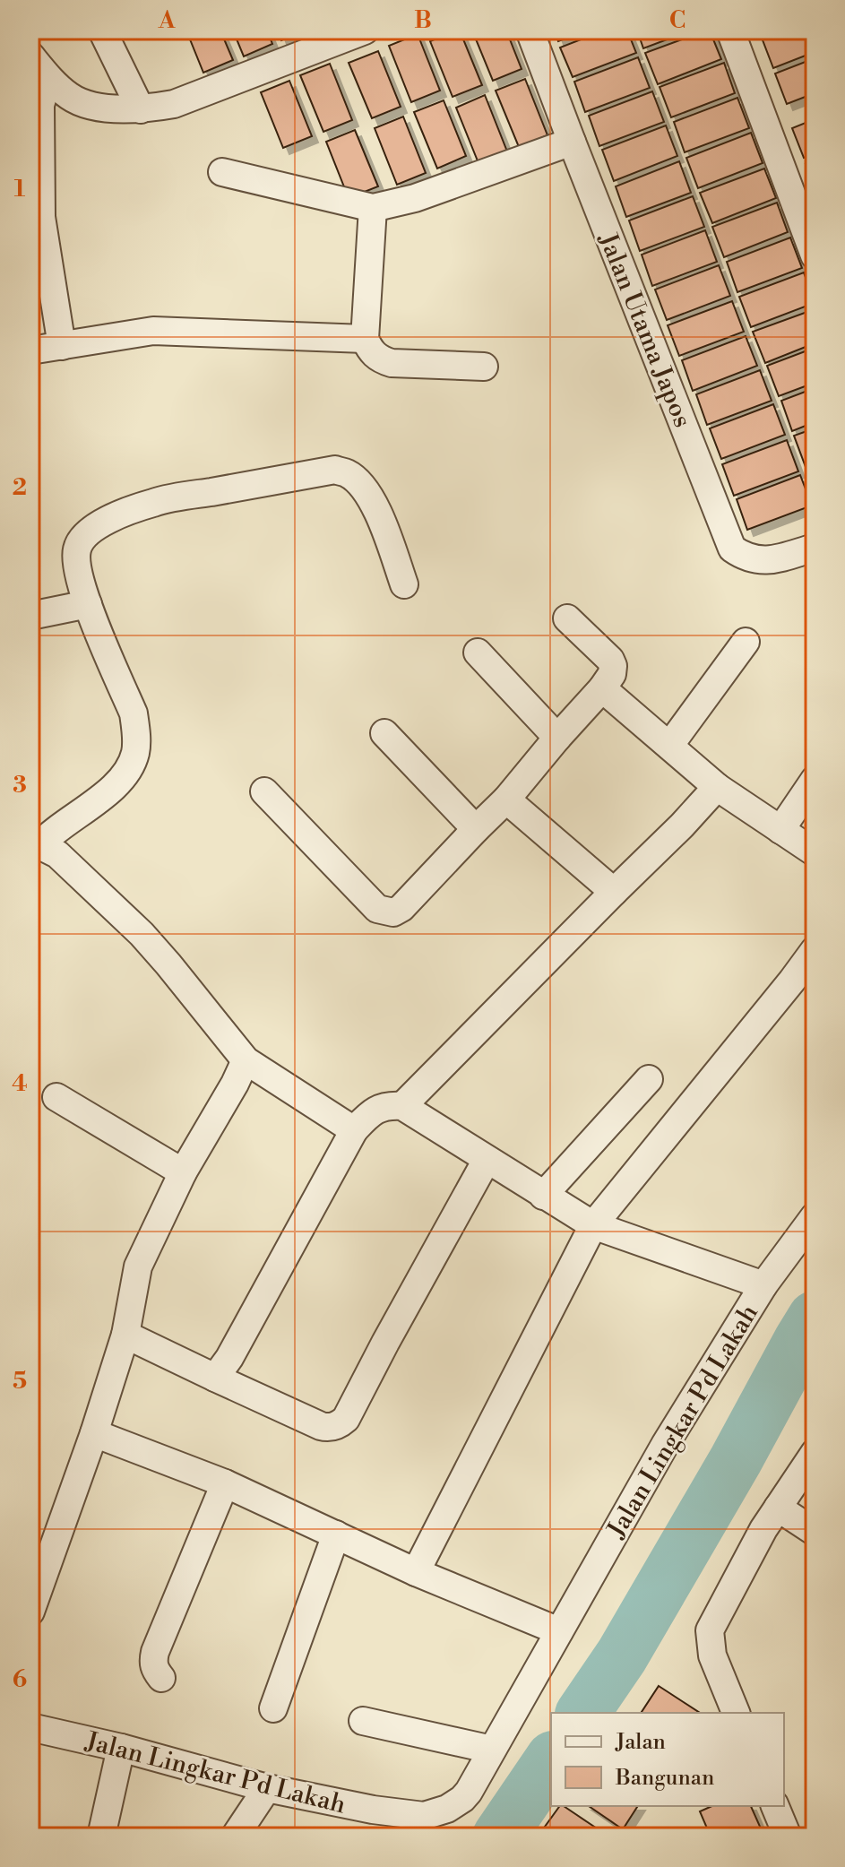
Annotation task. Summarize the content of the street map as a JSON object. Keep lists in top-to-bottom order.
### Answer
{
  "streets": {
    "street": ["Jalan Utama Japos", "Jalan Lingkar Pd Lakah"]
  },
  "legend": ["Jalan", "Bangunan"],
  "grid": {
    "columns": ["A", "B", "C"],
    "rows": [
      "1",
      "2",
      "3",
      "4",
      "5",
      "6"
    ]
  }
}
